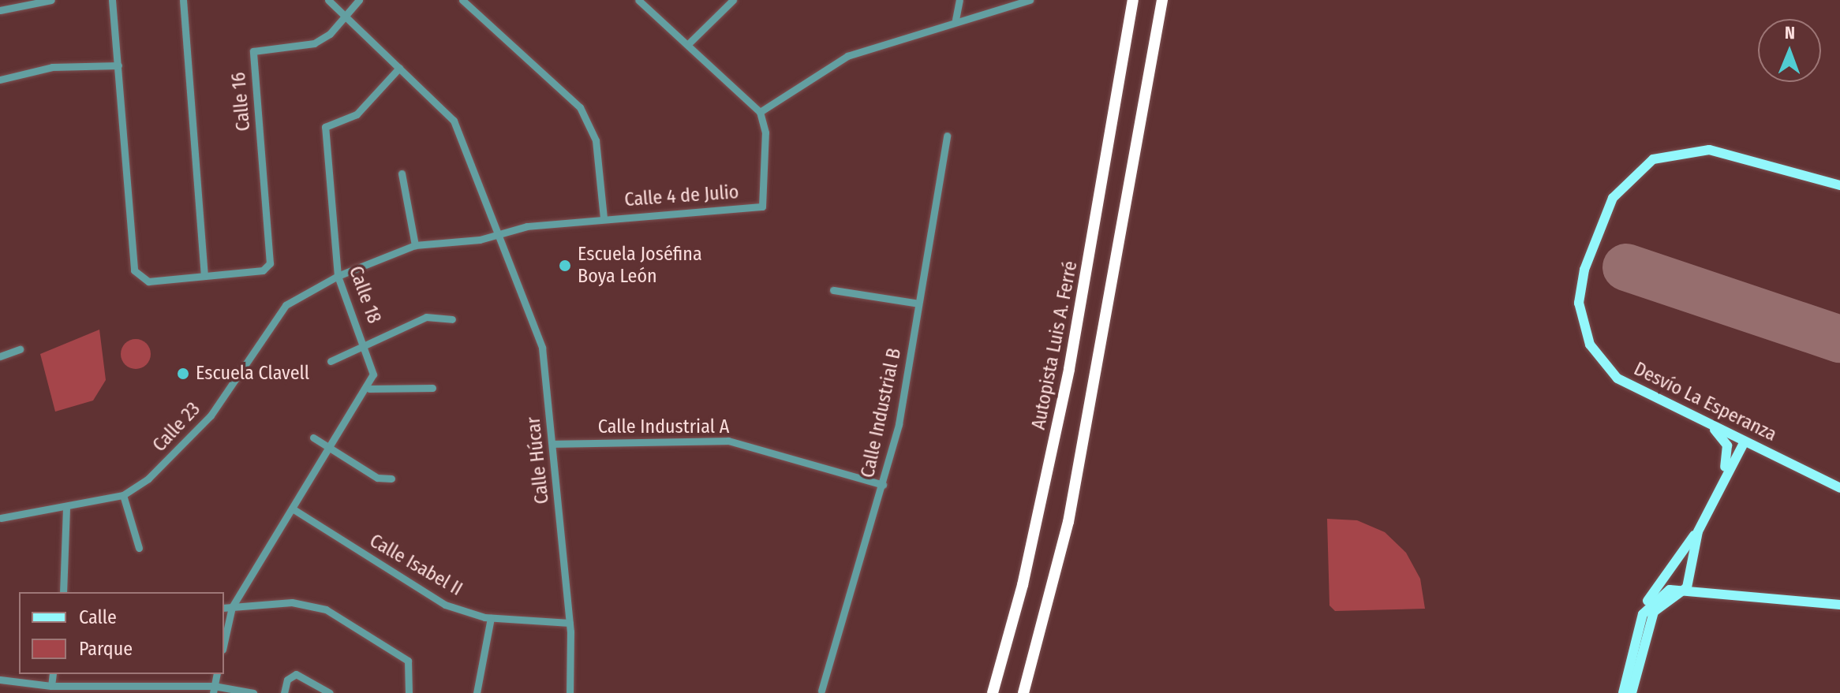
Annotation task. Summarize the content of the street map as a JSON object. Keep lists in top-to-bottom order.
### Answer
{
  "streets": {
    "highway": ["Autopista Luis A. Ferré"],
    "main road": ["Desvío La Esperanza"],
    "street": [
      "Calle 16",
      "Calle 4 de Julio",
      "Calle 18",
      "Calle Industrial B",
      "Calle 23",
      "Calle Industrial A",
      "Calle Húcar",
      "Calle Isabel II"
    ]
  },
  "crossings": [
    ["Calle 16", "Calle Húcar"],
    ["Calle 4 de Julio", "Calle 23"],
    ["Calle 4 de Julio", "Calle Húcar"],
    ["Calle 18", "Calle 23"],
    ["Calle 18", "Calle Húcar"],
    ["Calle 18", "Calle Isabel II"],
    ["Calle Industrial B", "Calle Industrial A"],
    ["Calle 23", "Calle Húcar"],
    ["Calle Industrial A", "Calle Húcar"],
    ["Calle Húcar", "Calle Isabel II"]
  ],
  "places": ["Escuela Joséfina Boya León", "Escuela Clavell"],
  "legend": ["Calle", "Parque"],
  "north": "top"
}
